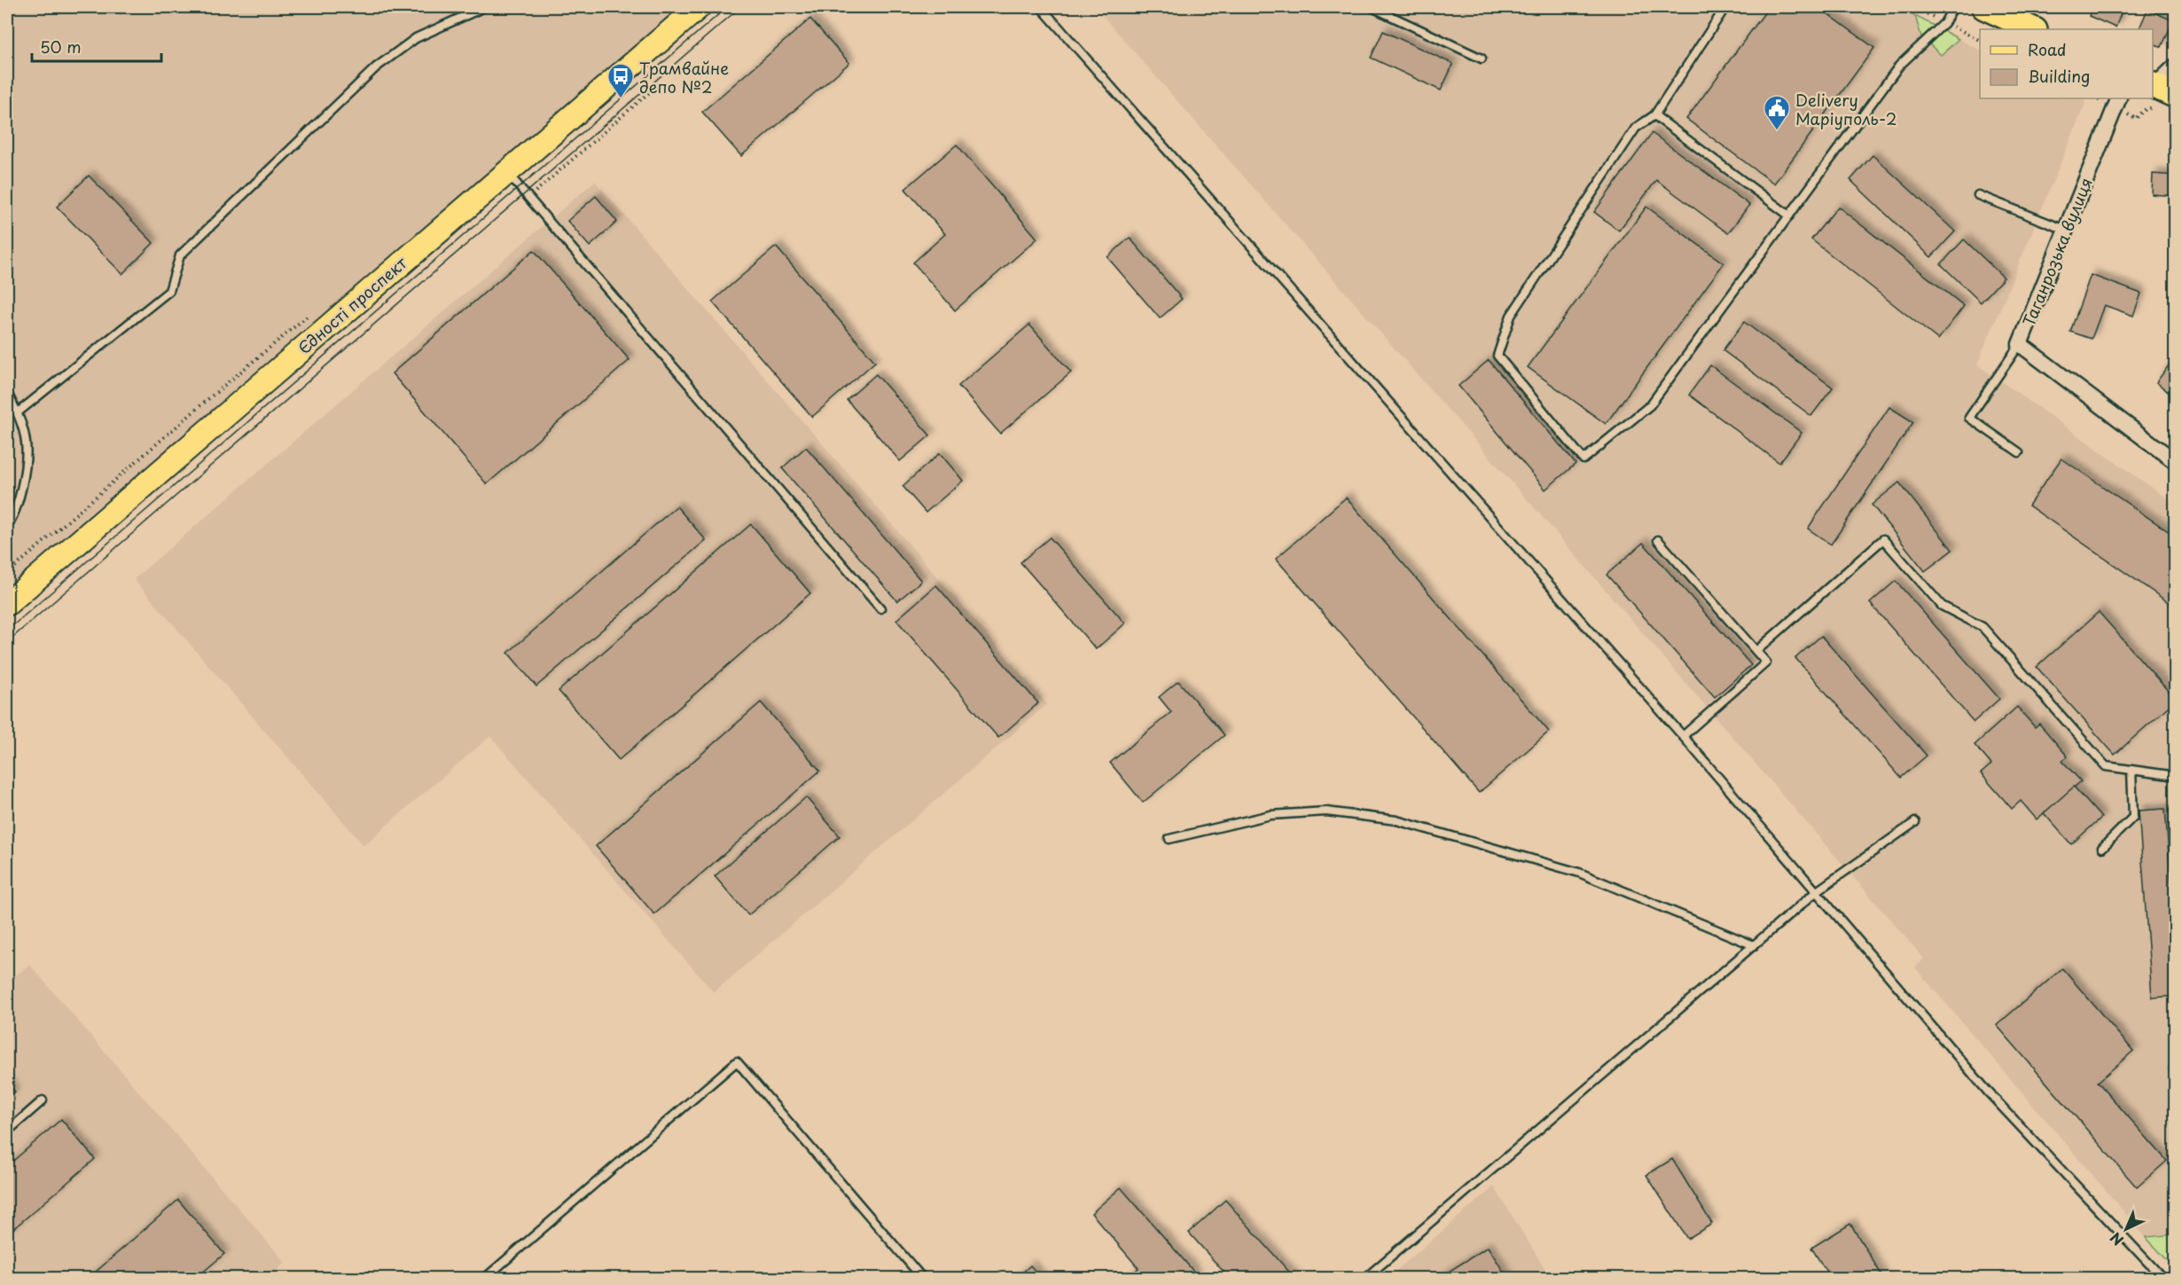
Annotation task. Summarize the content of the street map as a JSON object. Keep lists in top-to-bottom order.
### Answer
{
  "streets": {
    "main road": ["Єдності проспект"],
    "street": ["Таганрозька вулиця"]
  },
  "places": {
    "bus stop": ["Трамвайне депо №2"],
    "public building": ["Delivery Марiуполь-2"]
  },
  "legend": ["Road", "Building"],
  "scale_bar": "50 m",
  "north": "bottom left"
}
